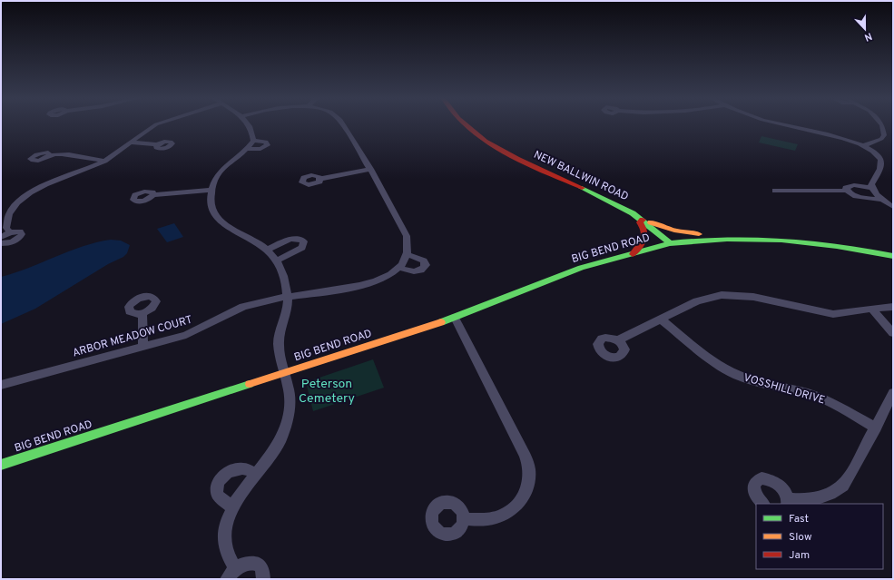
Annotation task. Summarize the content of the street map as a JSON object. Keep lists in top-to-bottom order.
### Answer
{
  "streets": {
    "main road": ["NEW BALLWIN ROAD", "BIG BEND ROAD"],
    "street": ["ARBOR MEADOW COURT", "VOSSHILL DRIVE"]
  },
  "crossings": [
    ["NEW BALLWIN ROAD", "BIG BEND ROAD"]
  ],
  "parks": ["Peterson Cemetery"],
  "legend": ["Fast", "Slow", "Jam"],
  "north": "bottom"
}
